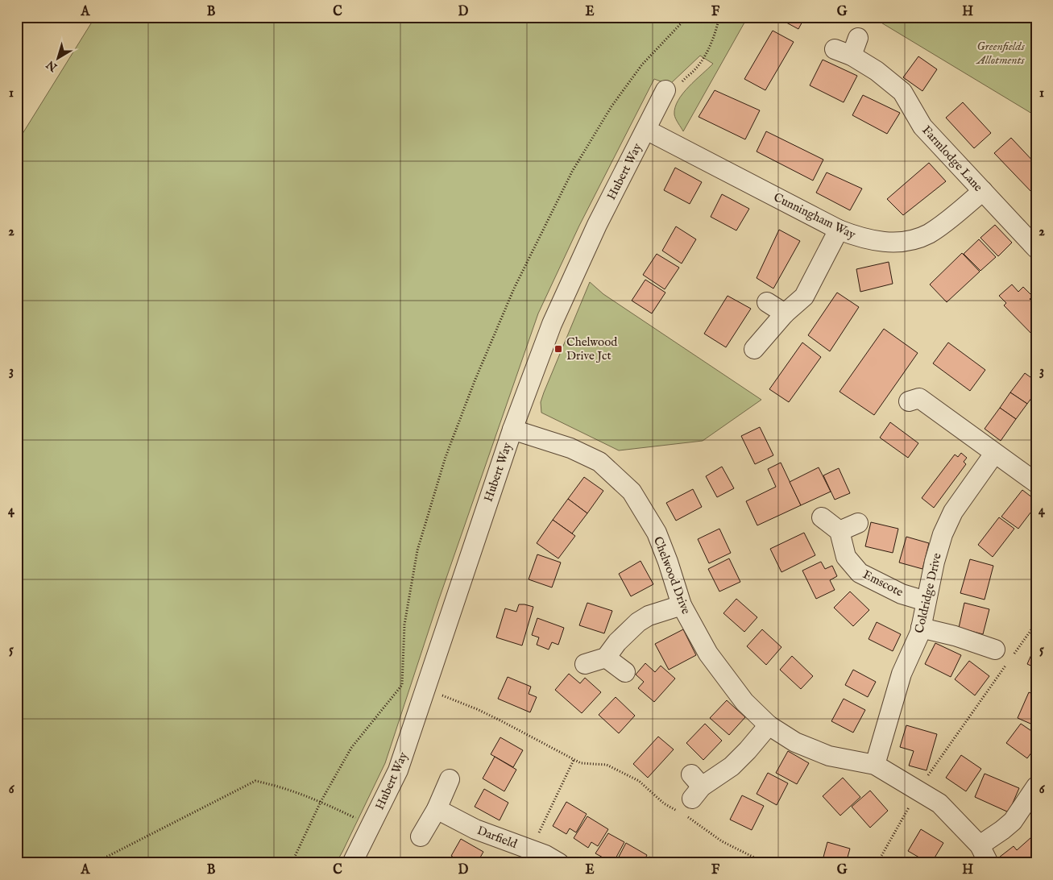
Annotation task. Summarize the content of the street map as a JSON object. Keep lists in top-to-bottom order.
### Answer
{
  "streets": {
    "street": [
      "Farmlodge Lane",
      "Hubert Way",
      "Cunningham Way",
      "Chelwood Drive",
      "Emscote",
      "Coldridge Drive",
      "Darfield"
    ]
  },
  "crossings": [
    ["Farmlodge Lane", "Cunningham Way"],
    ["Hubert Way", "Cunningham Way"],
    ["Hubert Way", "Chelwood Drive"],
    ["Chelwood Drive", "Coldridge Drive"],
    ["Emscote", "Coldridge Drive"]
  ],
  "parks": ["Greenfields Allotments"],
  "places": {
    "transit": ["Chelwood Drive Jct"]
  },
  "north": "bottom left",
  "grid": {
    "columns": [
      "A",
      "B",
      "C",
      "D",
      "E",
      "F",
      "G",
      "H"
    ],
    "rows": [
      "1",
      "2",
      "3",
      "4",
      "5",
      "6"
    ]
  }
}
